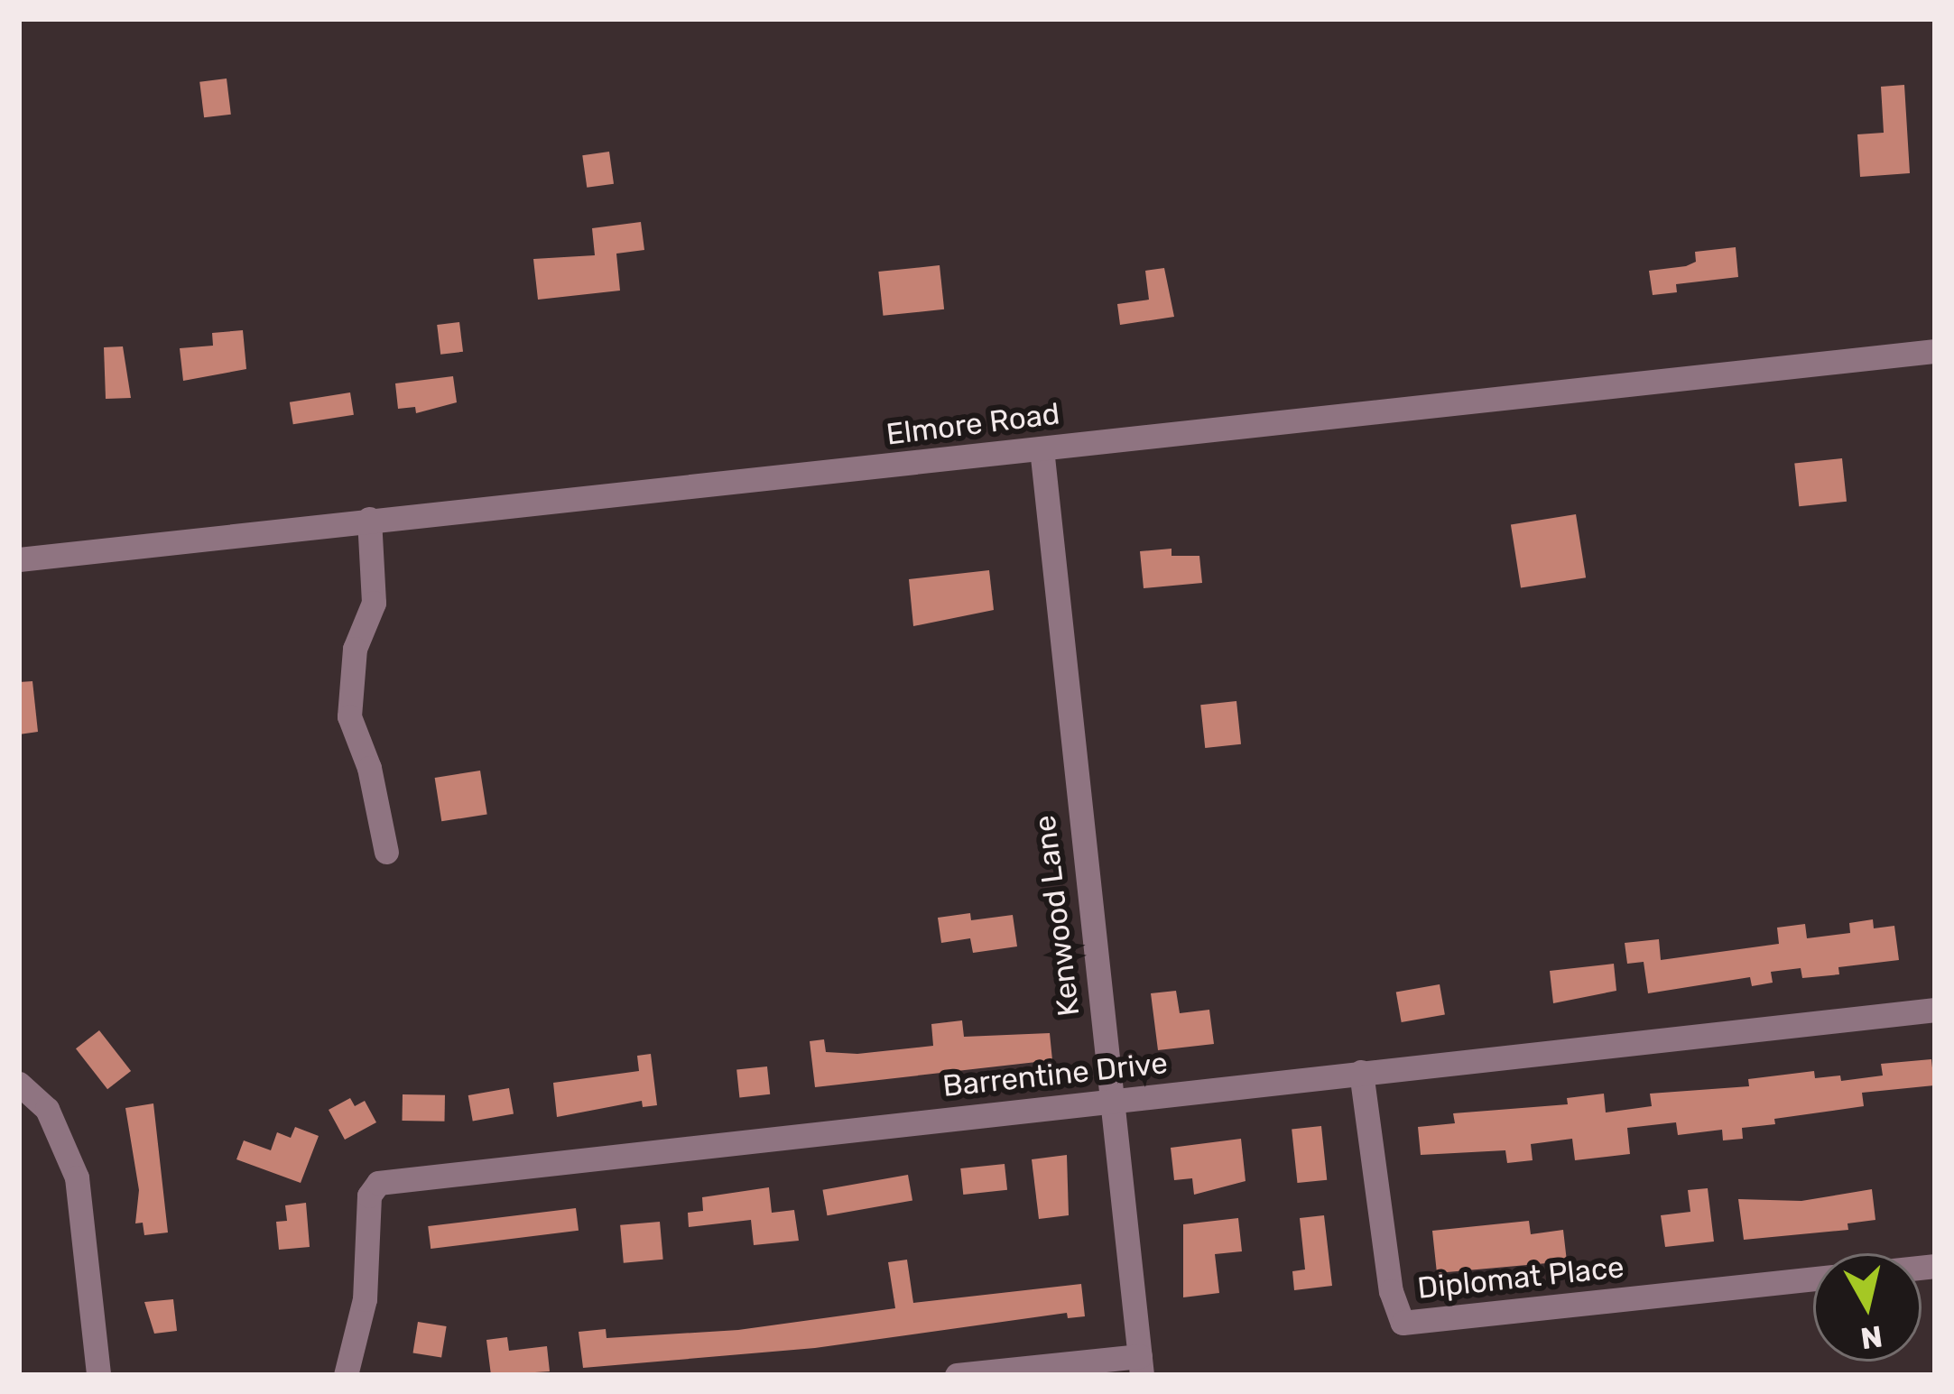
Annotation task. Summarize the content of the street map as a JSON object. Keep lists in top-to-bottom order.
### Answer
{
  "streets": {
    "street": [
      "Elmore Road",
      "Kenwood Lane",
      "Barrentine Drive",
      "Diplomat Place"
    ]
  },
  "crossings": [
    ["Elmore Road", "Kenwood Lane"],
    ["Kenwood Lane", "Barrentine Drive"],
    ["Barrentine Drive", "Diplomat Place"]
  ],
  "north": "bottom"
}
